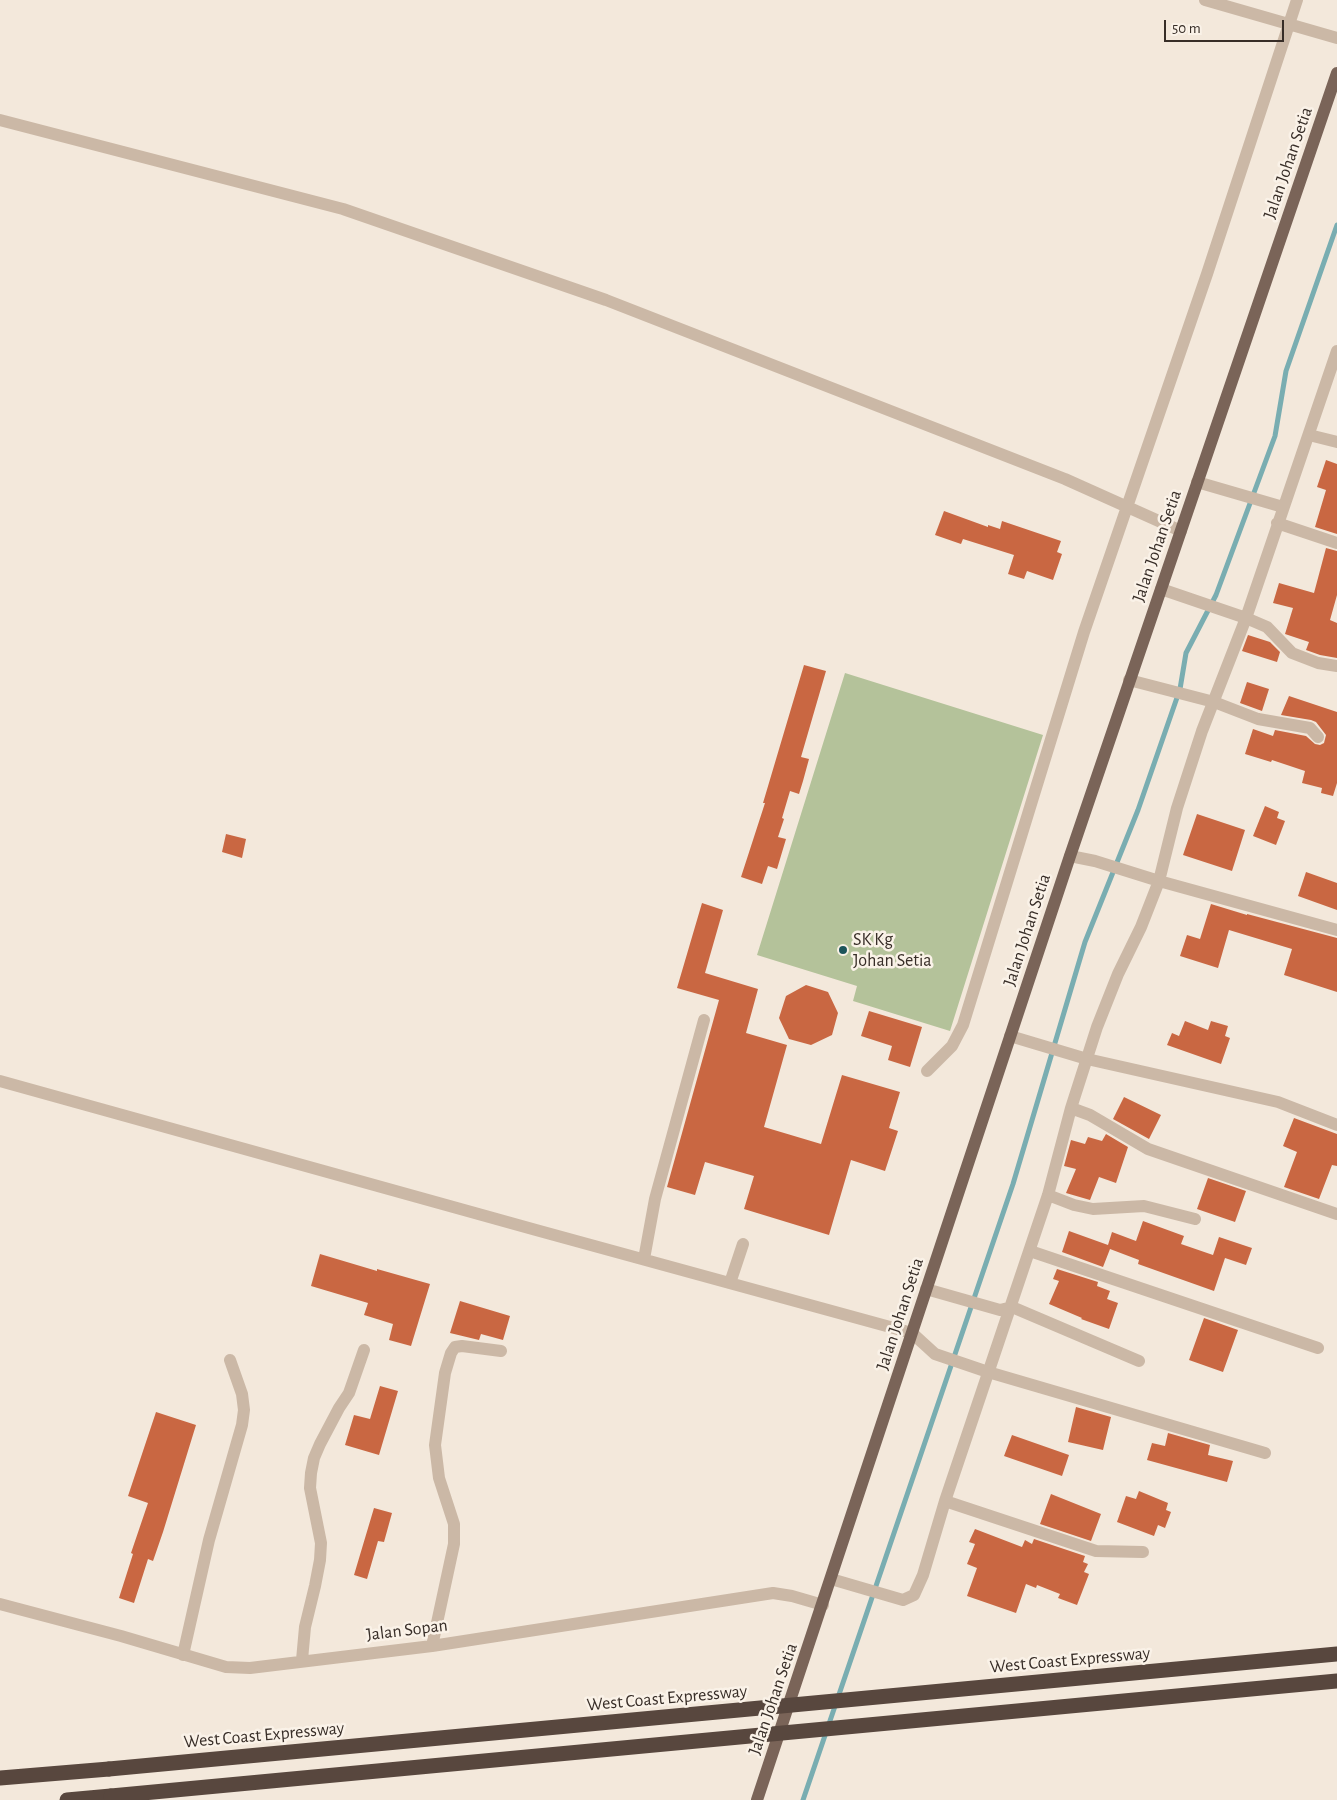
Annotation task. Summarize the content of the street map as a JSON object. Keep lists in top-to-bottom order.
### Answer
{
  "streets": {
    "highway": ["West Coast Expressway"],
    "main road": ["Jalan Johan Setia"],
    "street": ["Jalan Sopan"]
  },
  "crossings": [
    ["Jalan Johan Setia", "Jalan Sopan"]
  ],
  "places": ["SK Kg Johan Setia"],
  "scale_bar": "50 m"
}
